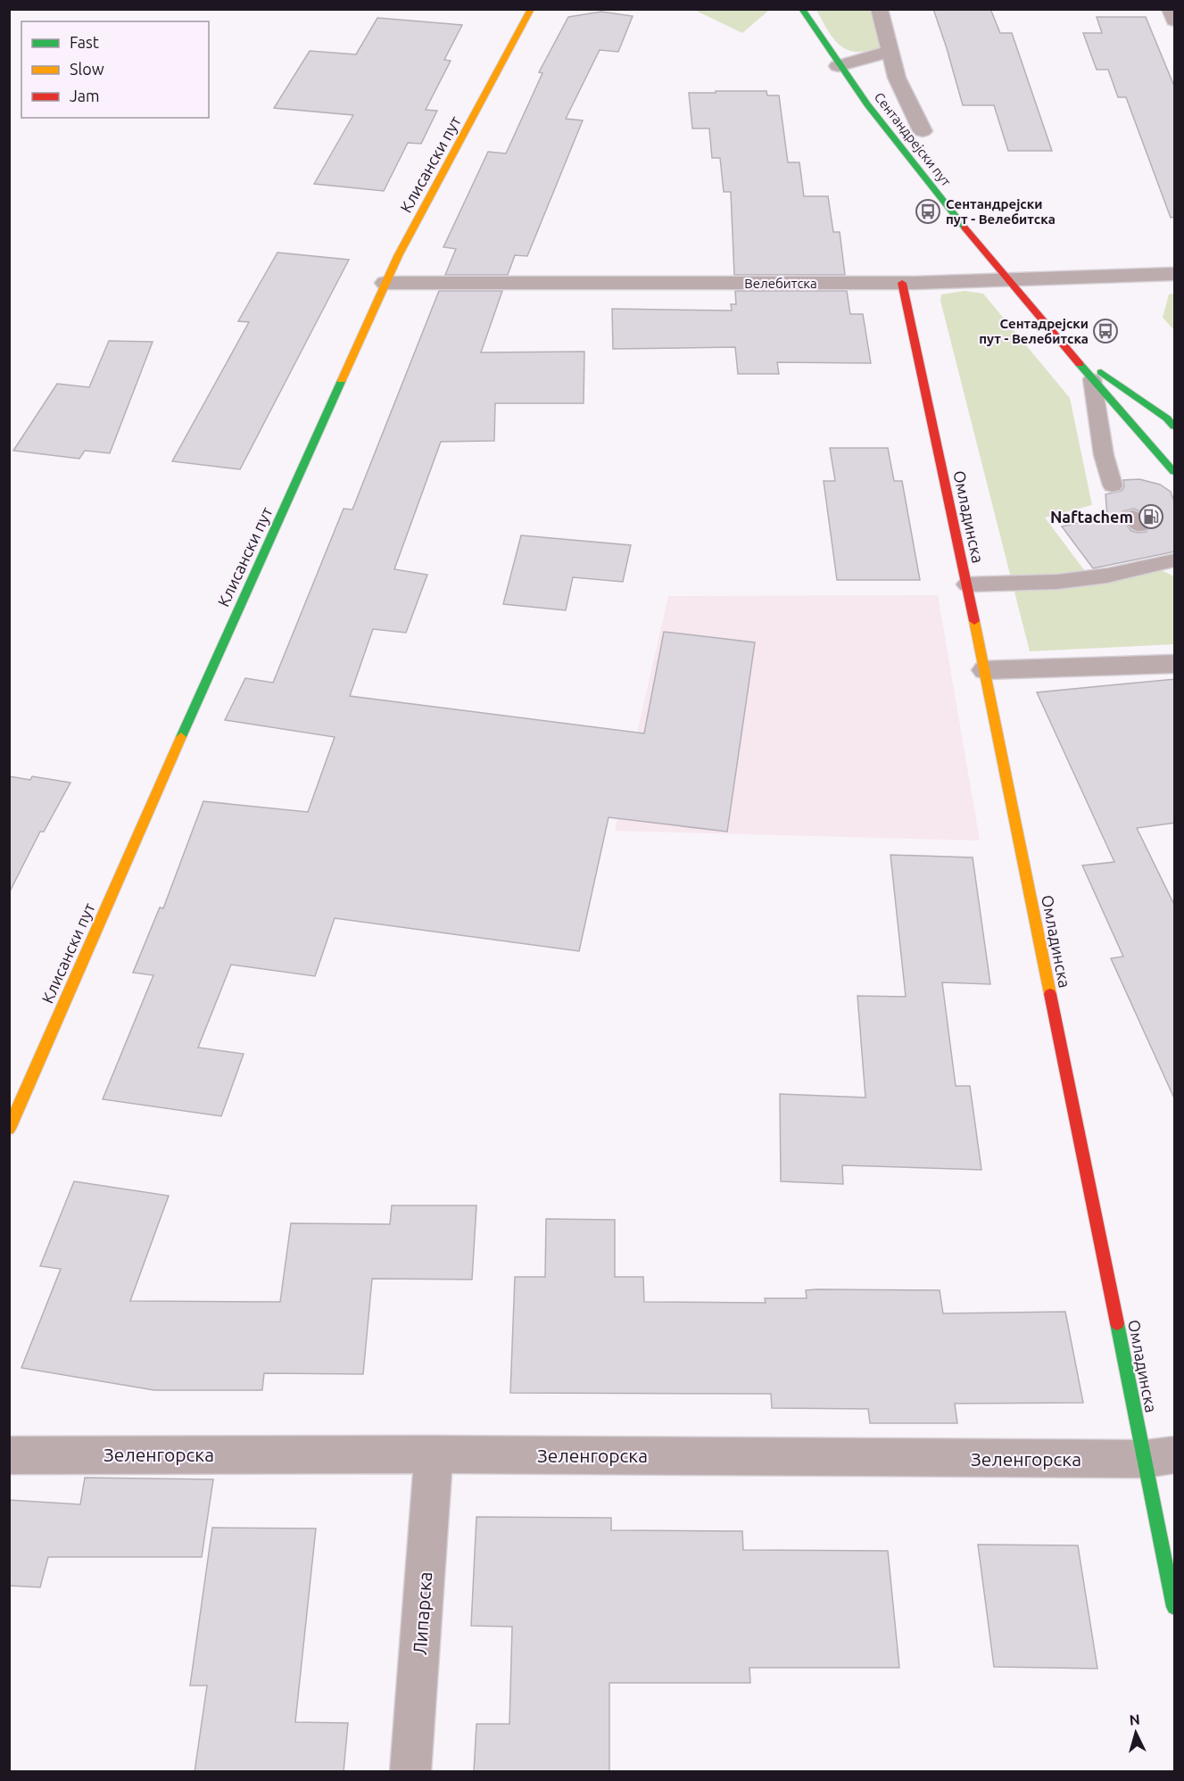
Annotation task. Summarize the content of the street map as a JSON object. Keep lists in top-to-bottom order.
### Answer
{
  "streets": {
    "street": [
      "Сентандрејски пут",
      "Клисански пут",
      "Велебитска",
      "Омладинска",
      "Зеленгорска",
      "Липарска"
    ]
  },
  "crossings": [
    ["Сентандрејски пут", "Велебитска"],
    ["Клисански пут", "Велебитска"],
    ["Велебитска", "Омладинска"],
    ["Омладинска", "Зеленгорска"],
    ["Зеленгорска", "Липарска"]
  ],
  "places": {
    "bus stop": ["Сентандрејски пут - Велебитска", "Сентадрејски пут - Велебитска"],
    "fuel station": ["Naftachem"]
  },
  "legend": ["Fast", "Slow", "Jam"],
  "north": "top"
}
